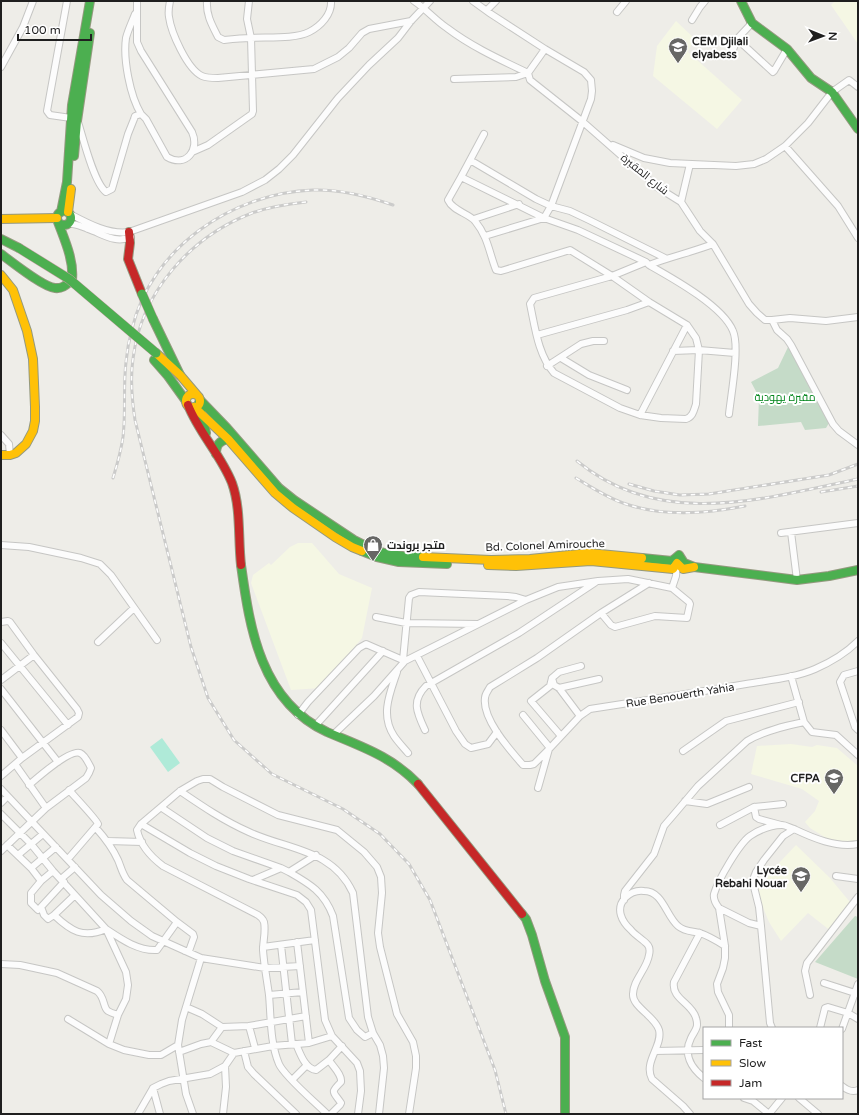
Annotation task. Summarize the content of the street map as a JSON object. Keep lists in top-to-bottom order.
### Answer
{
  "streets": {
    "main road": ["Bd. Colonel Amirouche"],
    "street": ["شارع المقبرة", "Rue Benouerth Yahia"]
  },
  "parks": ["مقبرة يهودية"],
  "places": {
    "school or university": ["CEM Djilali elyabess", "CFPA", "Lycée Rebahi Nouar"],
    "shop": ["متجر بروندت"]
  },
  "legend": ["Fast", "Slow", "Jam"],
  "scale_bar": "100 m",
  "north": "right"
}
